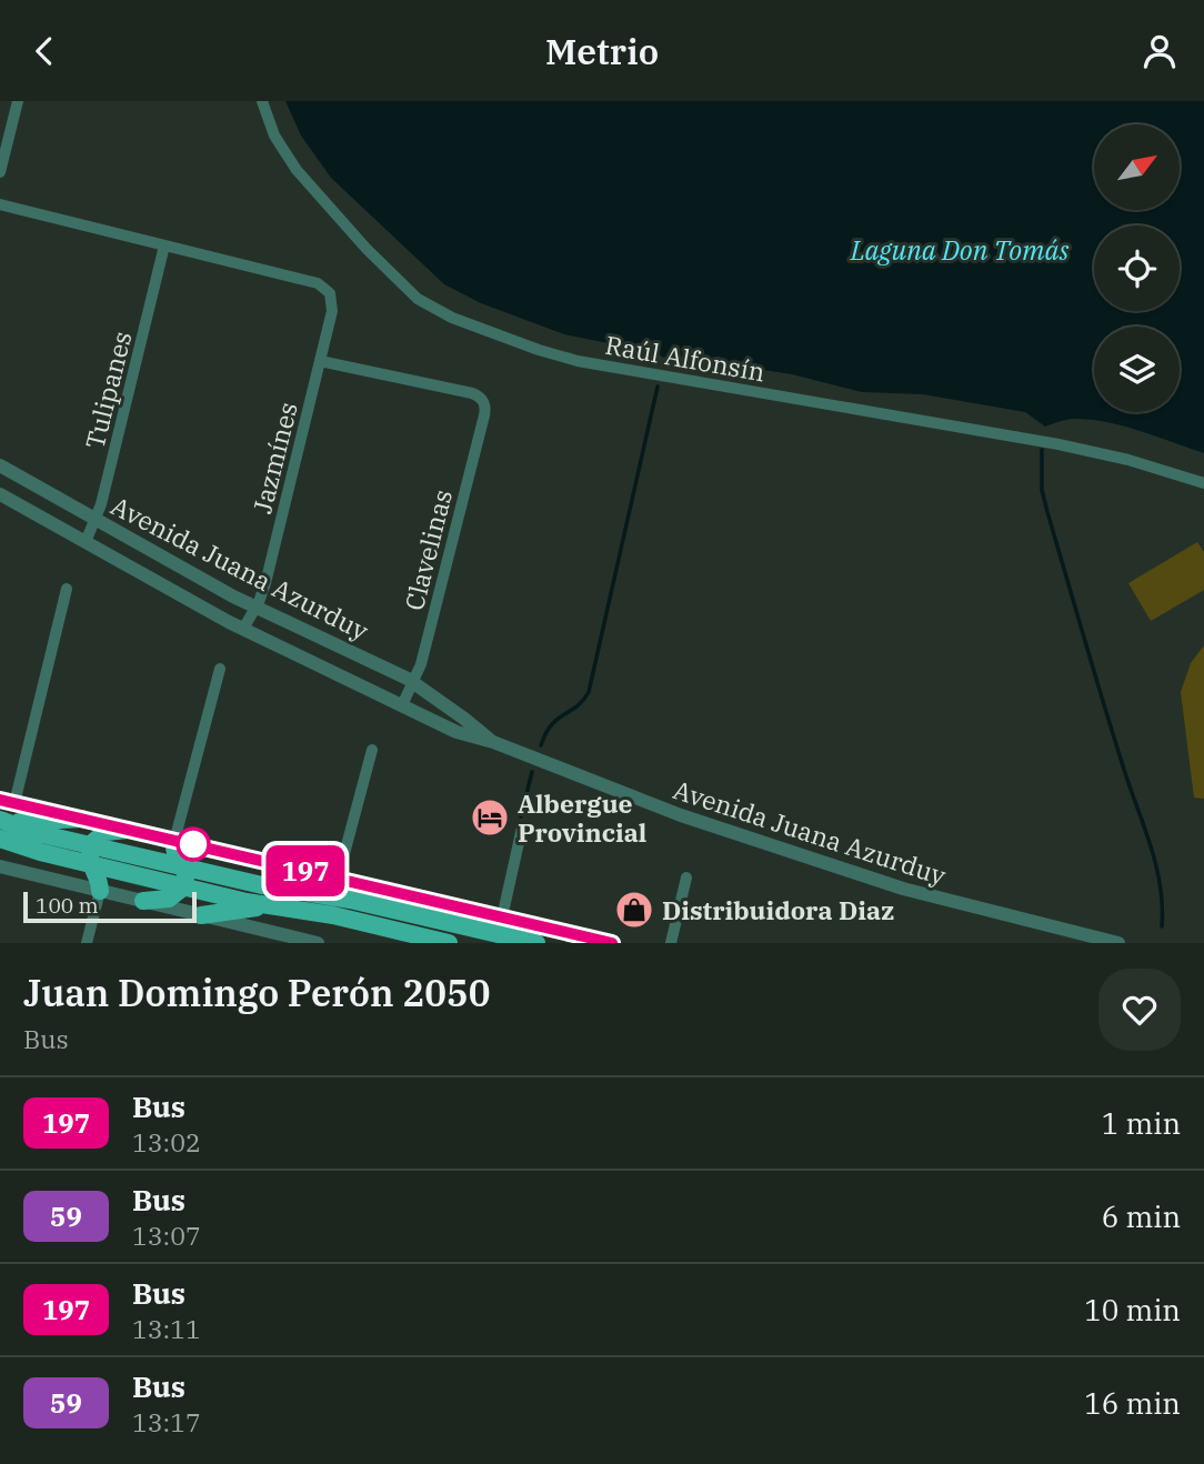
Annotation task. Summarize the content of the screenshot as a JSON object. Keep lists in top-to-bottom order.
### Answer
{
  "streets": {
    "street": [
      "Raúl Alfonsín",
      "Tulipanes",
      "Jazmínes",
      "Clavelinas",
      "Avenida Juana Azurduy"
    ]
  },
  "crossings": [
    ["Tulipanes", "Jazmínes"],
    ["Tulipanes", "Avenida Juana Azurduy"],
    ["Jazmínes", "Clavelinas"],
    ["Jazmínes", "Avenida Juana Azurduy"],
    ["Clavelinas", "Avenida Juana Azurduy"]
  ],
  "water": ["Laguna Don Tomás"],
  "places": {
    "hotel": ["Albergue Provincial"],
    "shop": ["Distribuidora Diaz"]
  },
  "lines": ["bus line 197"],
  "scale_bar": "100 m",
  "north": "top right",
  "page": {
    "header": "Metrio",
    "on_map": "197",
    "scale": "100 m",
    "heading": ["Juan Domingo Perón 2050", "Bus"],
    "list": [
      {
        "mark": "197",
        "name": "Bus",
        "note": "13:02",
        "value": "1 min"
      },
      {
        "mark": "59",
        "name": "Bus",
        "note": "13:07",
        "value": "6 min"
      },
      {
        "mark": "197",
        "name": "Bus",
        "note": "13:11",
        "value": "10 min"
      },
      {
        "mark": "59",
        "name": "Bus",
        "note": "13:17",
        "value": "16 min"
      }
    ]
  }
}
